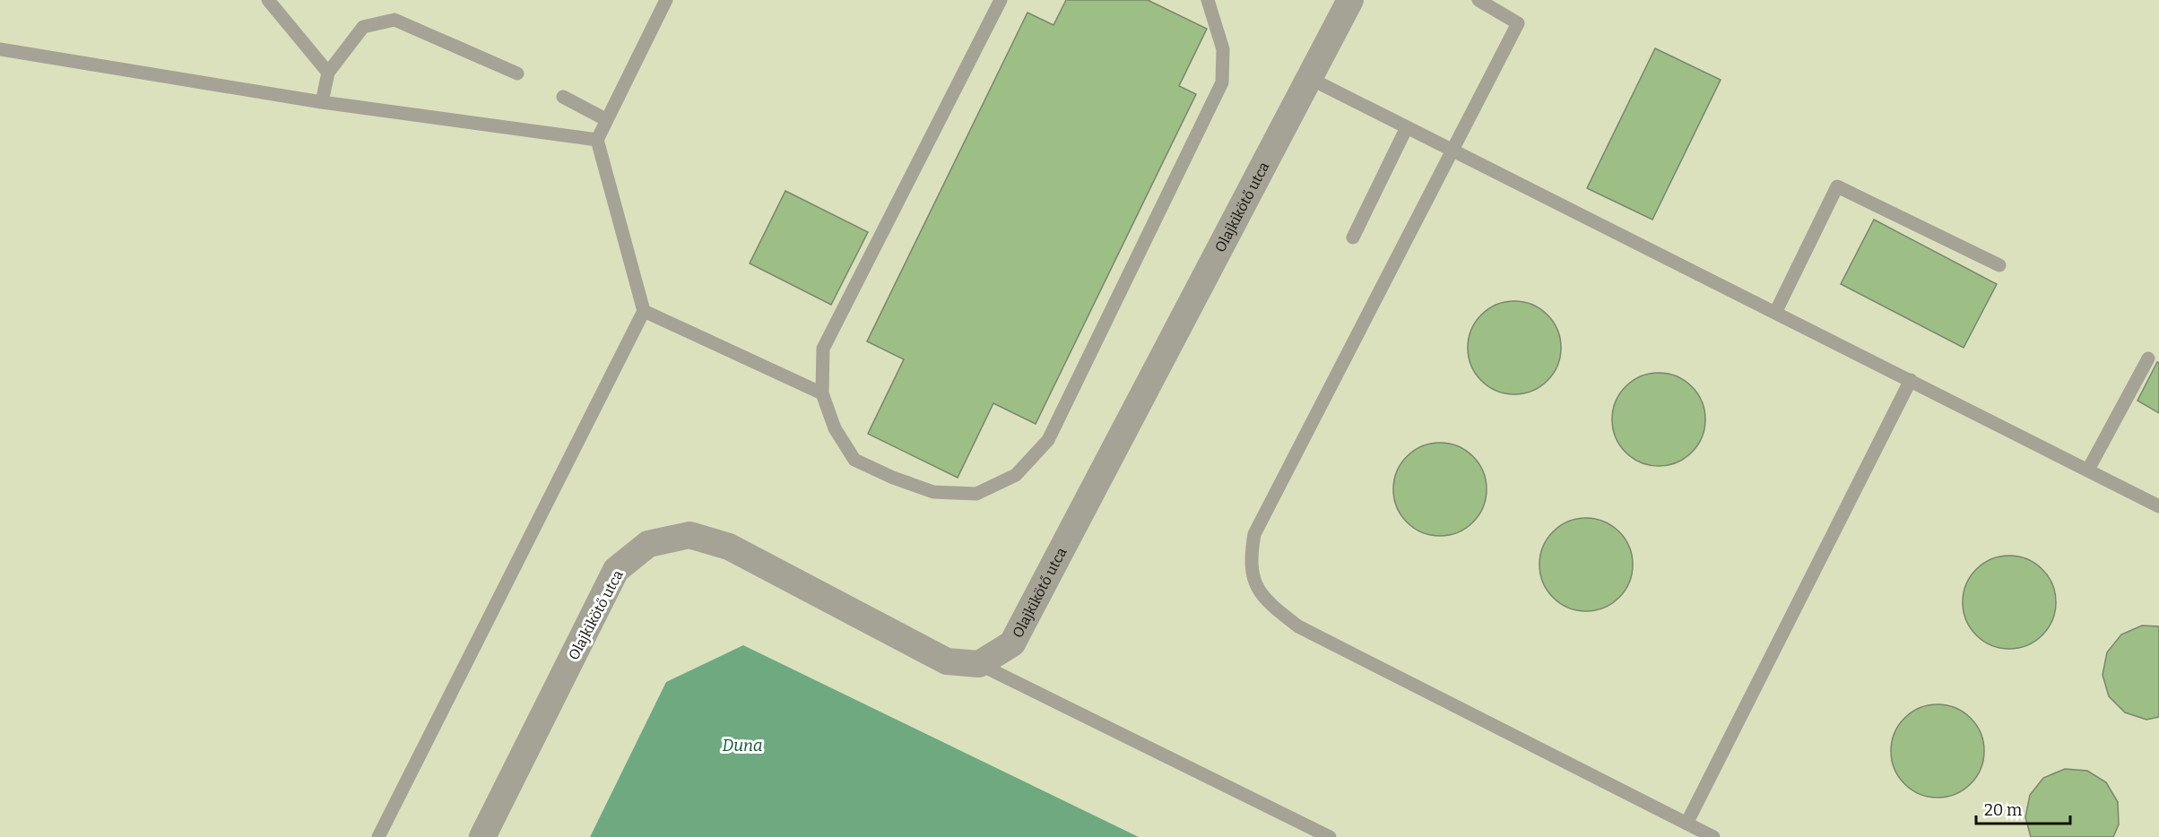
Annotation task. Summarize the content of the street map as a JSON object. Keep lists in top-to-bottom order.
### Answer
{
  "streets": {
    "street": ["Olajkikötő utca"]
  },
  "water": ["Duna"],
  "scale_bar": "20 m"
}
